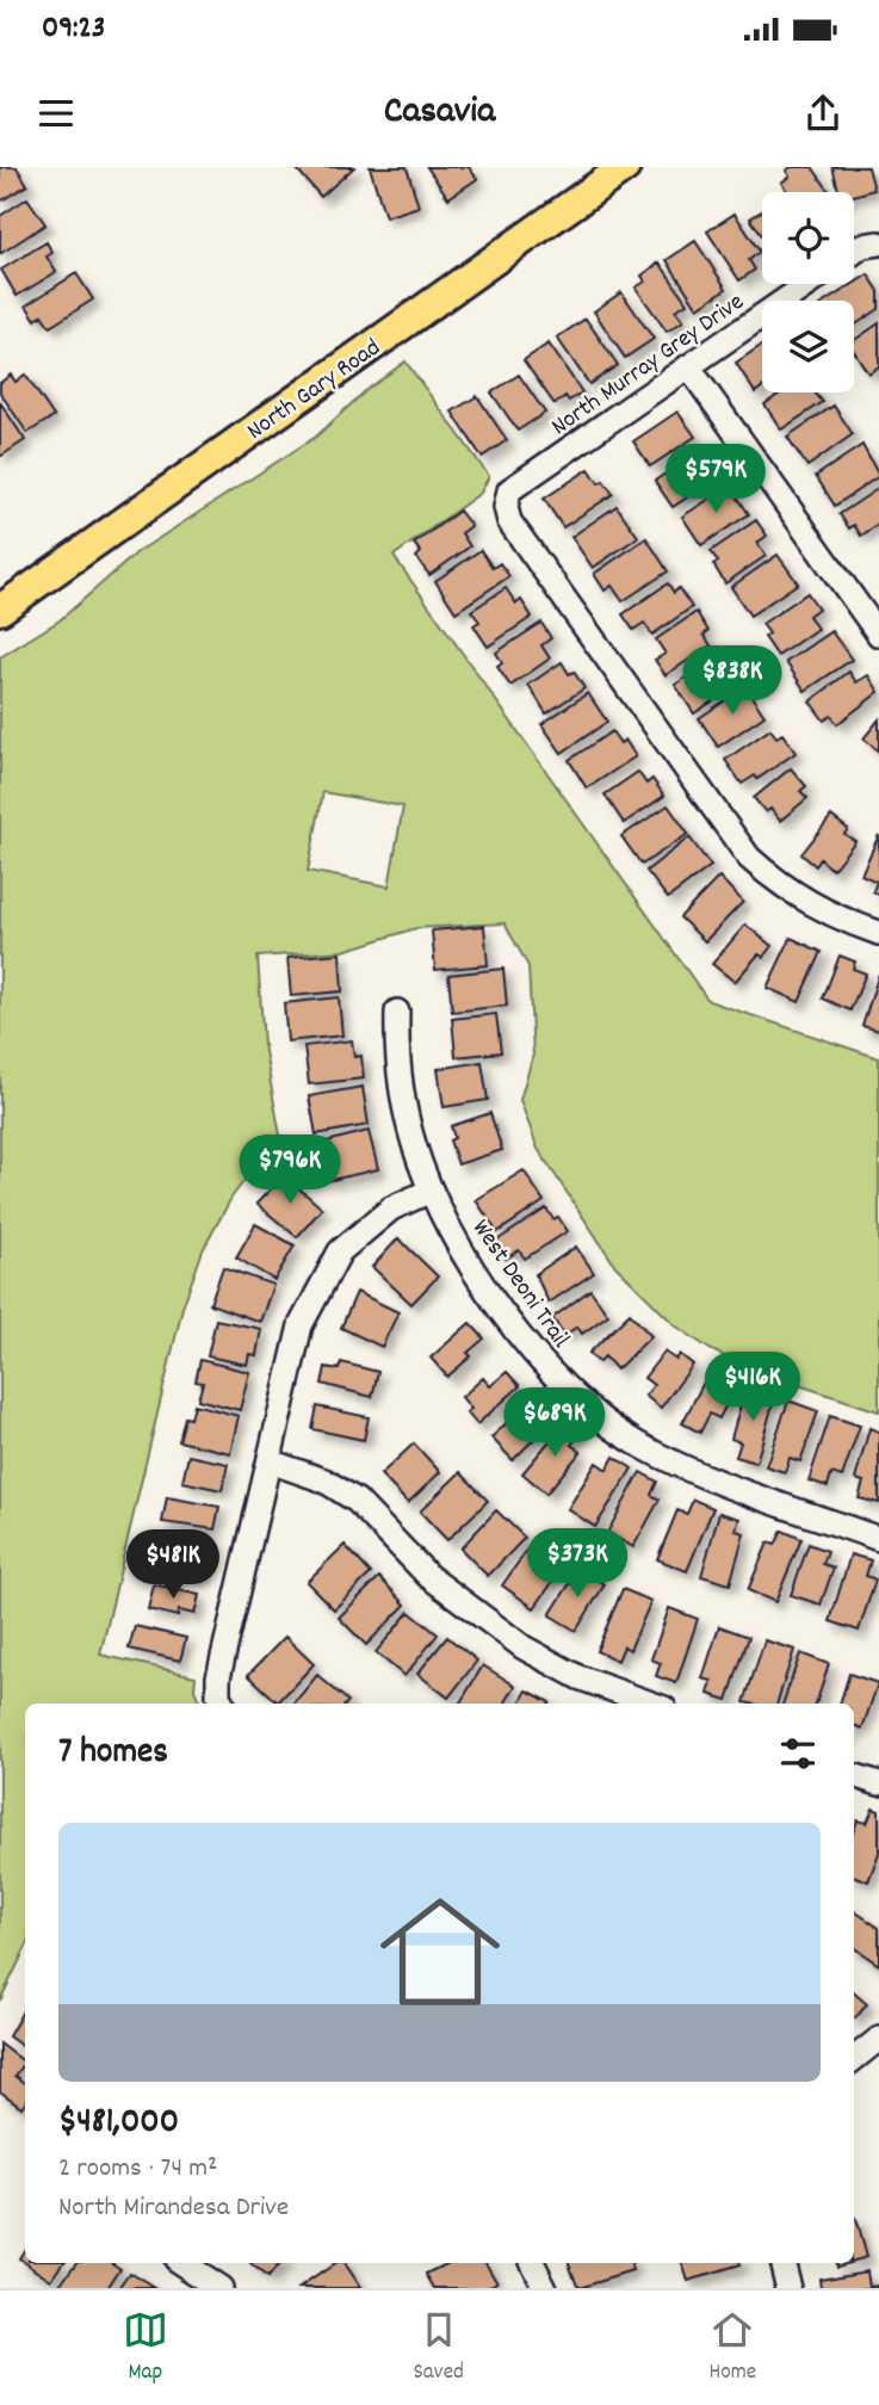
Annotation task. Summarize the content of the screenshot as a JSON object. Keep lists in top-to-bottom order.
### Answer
{
  "streets": {
    "main road": ["North Gary Road"],
    "street": ["North Murray Grey Drive", "West Deoni Trail"]
  },
  "page": {
    "status": "09:23",
    "header": "Casavia",
    "price": [
      "$579K",
      "$838K",
      "$796K",
      "$416K",
      "$689K",
      "$373K",
      "$481K"
    ],
    "heading": "7 homes",
    "list": [
      {
        "name": "$481,000",
        "note": "2 rooms · 74 m² · North Mirandesa Drive"
      }
    ],
    "tabs": ["Map", "Saved", "Home"]
  }
}
